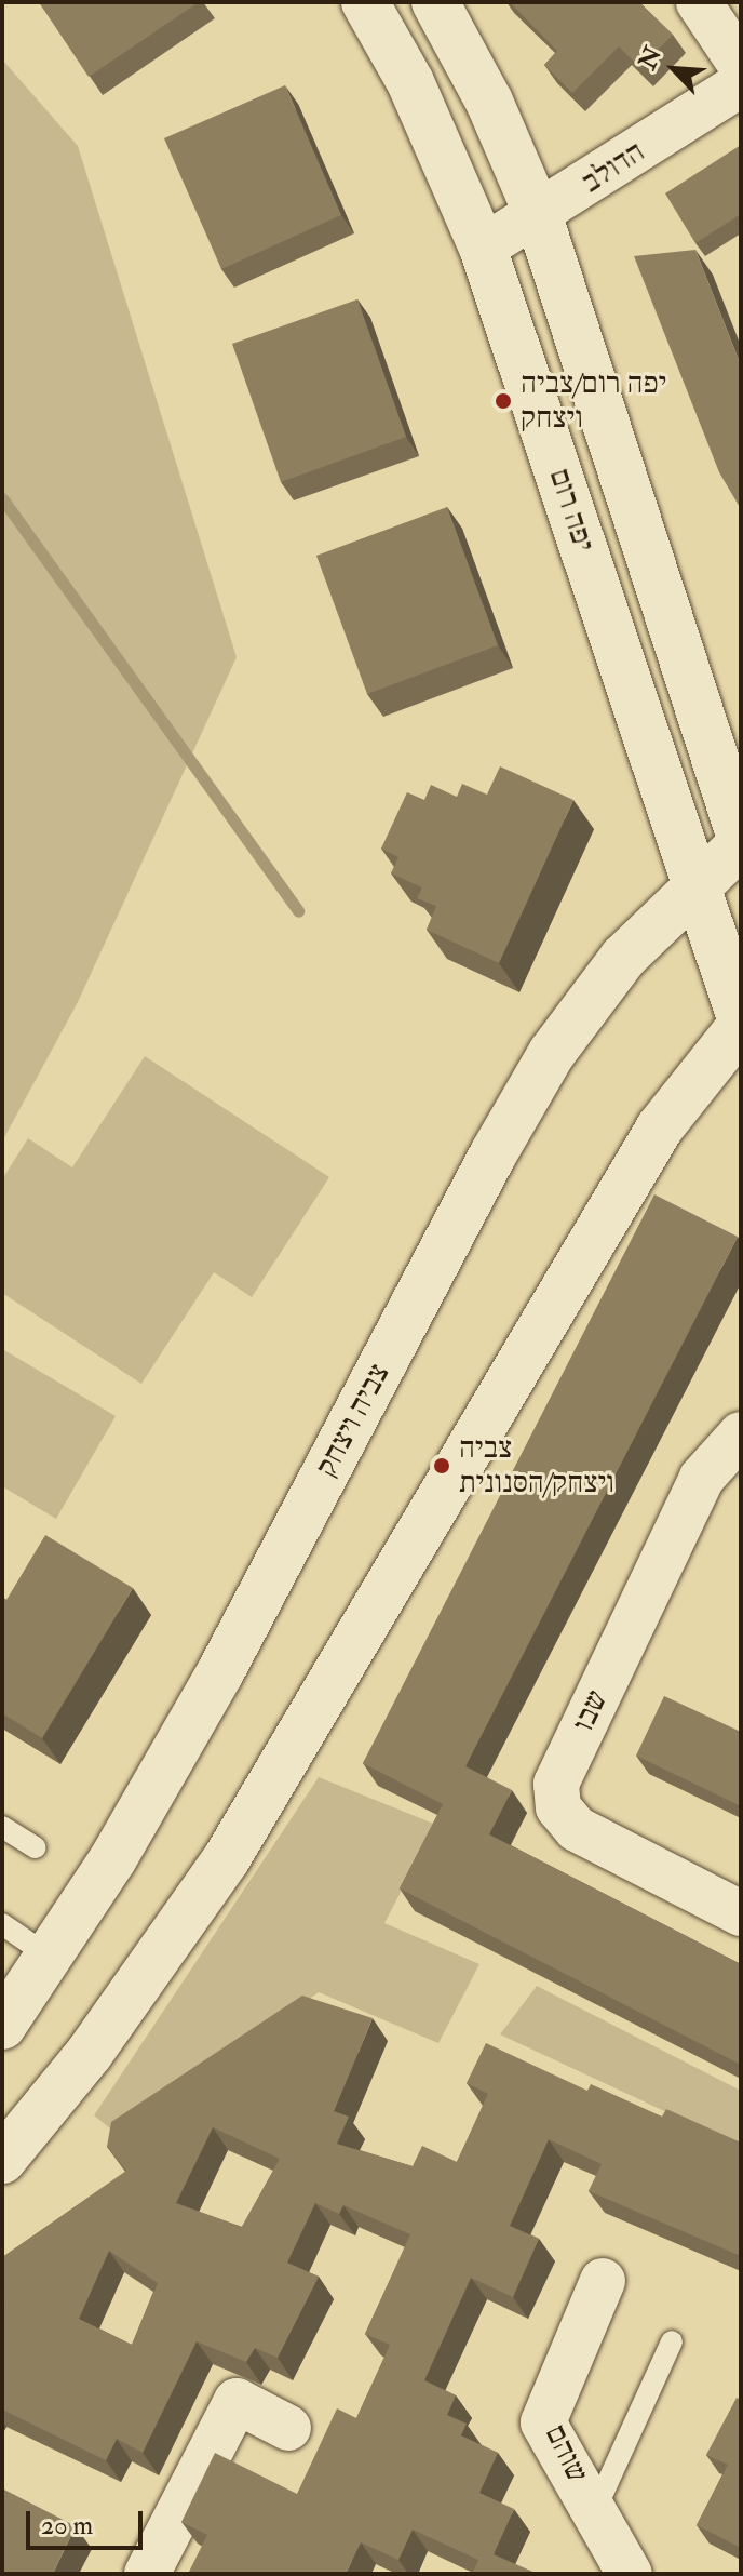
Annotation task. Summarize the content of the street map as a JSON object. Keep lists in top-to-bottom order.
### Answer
{
  "streets": {
    "street": [
      "הדולב",
      "יפה רום",
      "צביה ויצחק",
      "שבו",
      "שוהם"
    ]
  },
  "crossings": [
    ["הדולב", "יפה רום"],
    ["יפה רום", "צביה ויצחק"]
  ],
  "places": ["יפה רום/צביה ויצחק", "צביה ויצחק/הסנונית"],
  "scale_bar": "20 m",
  "north": "top left"
}
